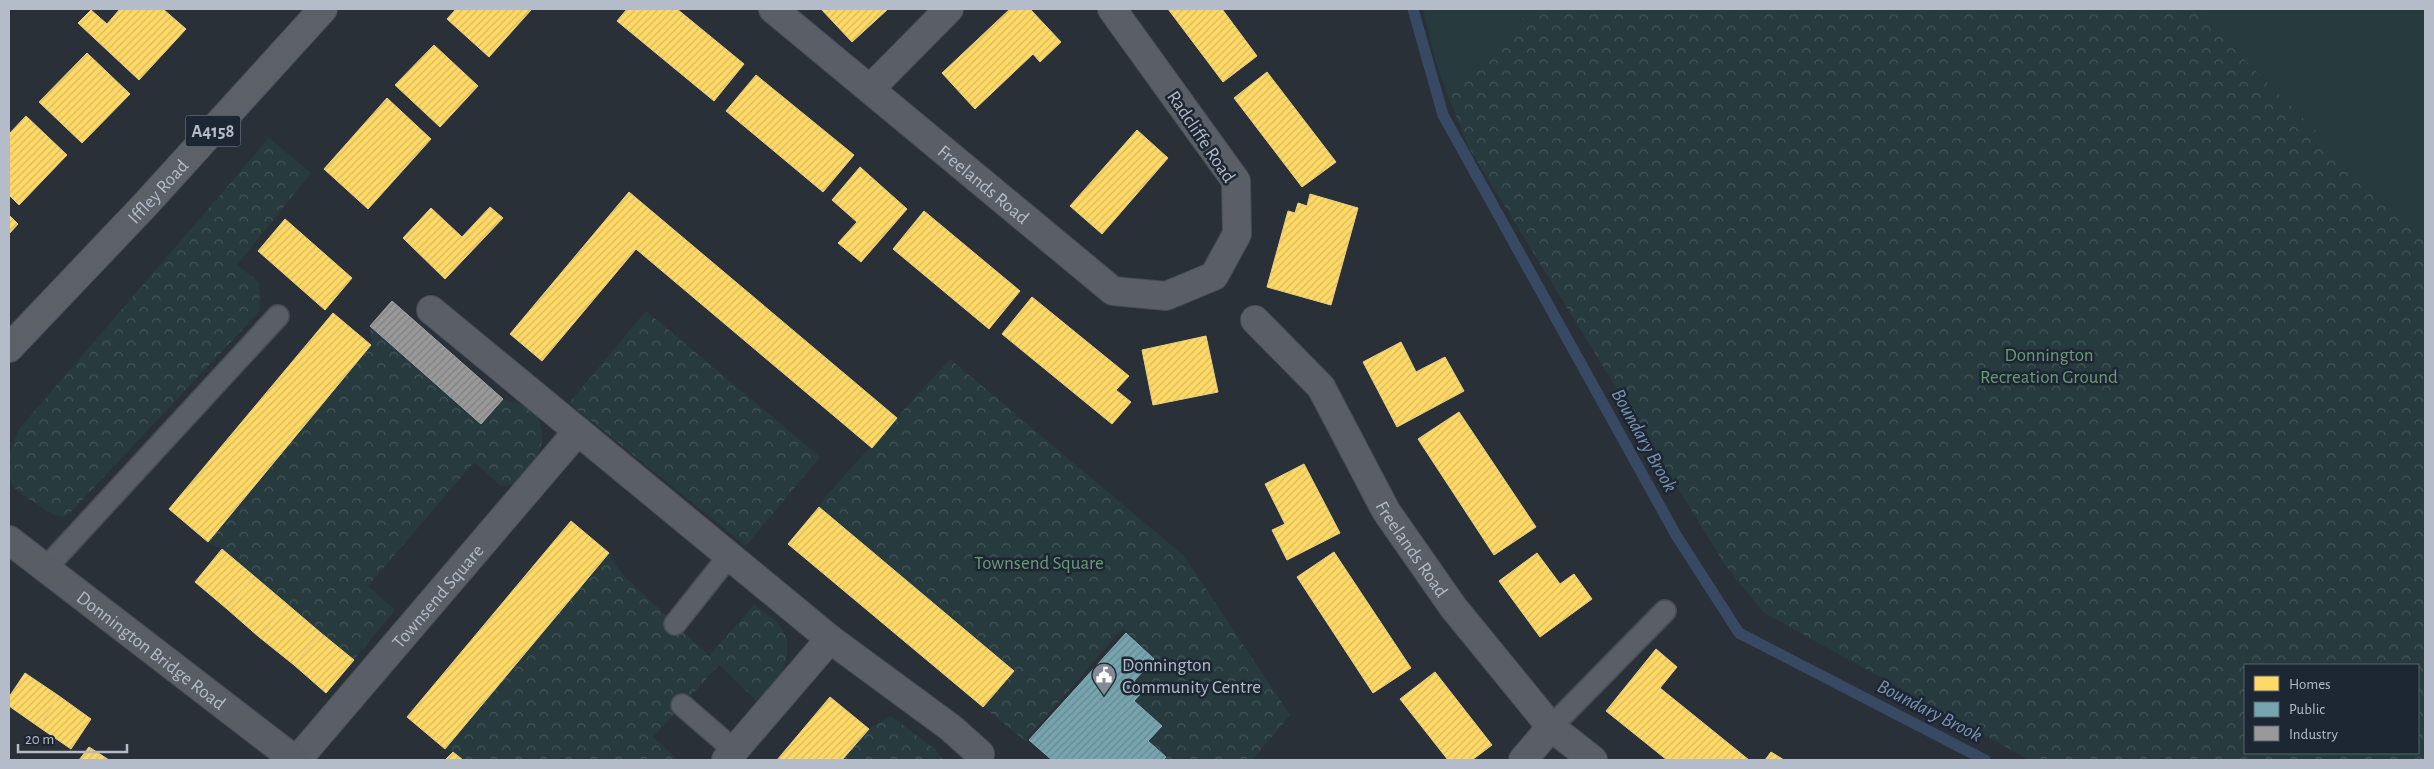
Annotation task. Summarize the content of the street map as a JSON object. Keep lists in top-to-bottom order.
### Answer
{
  "streets": {
    "main road": ["A4158", "Iffley Road", "Donnington Bridge Road"],
    "street": ["Radcliffe Road", "Freelands Road", "Townsend Square"]
  },
  "crossings": [
    ["Radcliffe Road", "Freelands Road"],
    ["Townsend Square", "Donnington Bridge Road"]
  ],
  "water": ["Boundary Brook"],
  "parks": ["Donnington Recreation Ground", "Townsend Square"],
  "places": {
    "public building": ["Donnington Community Centre"]
  },
  "legend": ["Homes", "Public", "Industry"],
  "scale_bar": "20 m"
}
